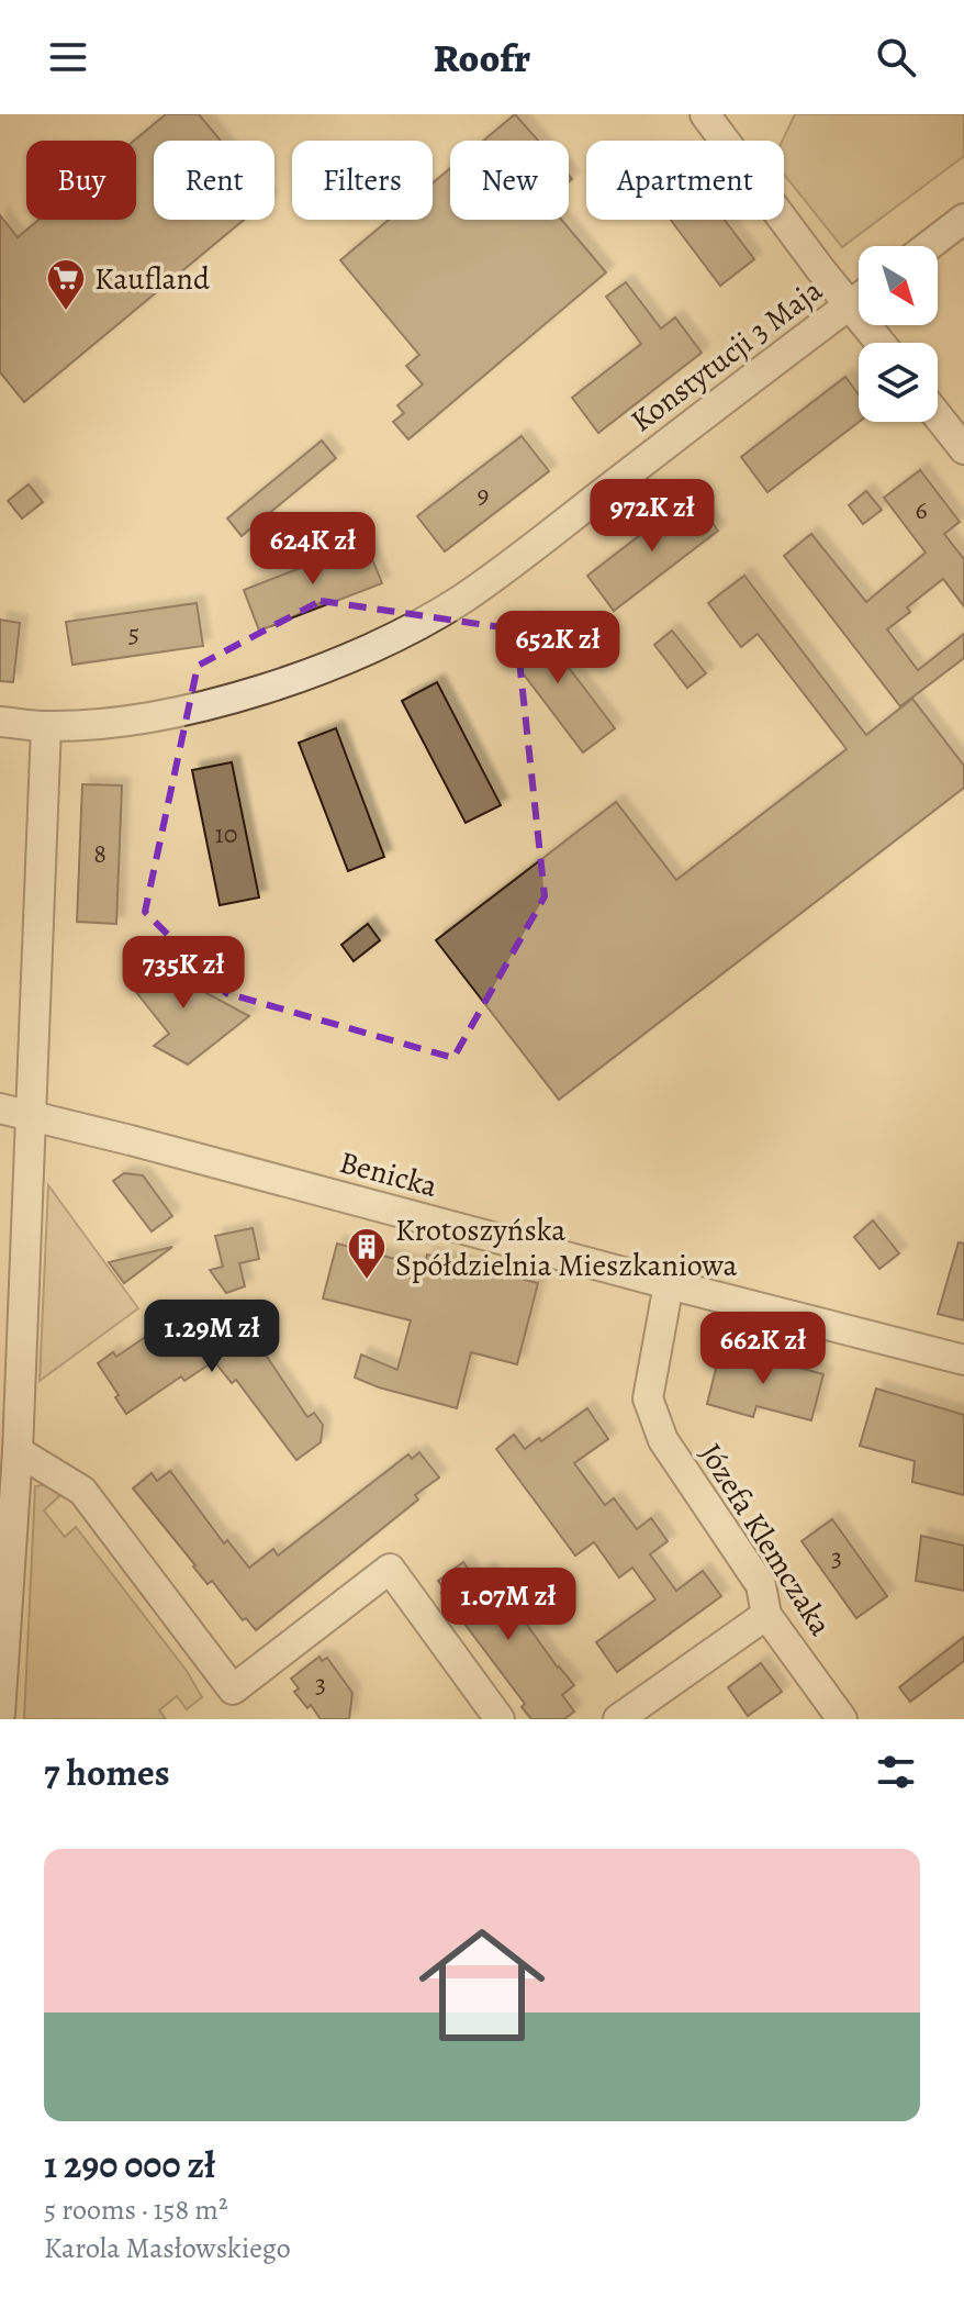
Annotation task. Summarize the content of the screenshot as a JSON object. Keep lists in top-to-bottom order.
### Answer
{
  "streets": {
    "street": ["Konstytucji 3 Maja", "Benicka", "Józefa Klemczaka"]
  },
  "crossings": [
    ["Benicka", "Józefa Klemczaka"]
  ],
  "places": {
    "supermarket": ["Kaufland"],
    "building": ["Krotoszyńska Spółdzielnia Mieszkaniowa"]
  },
  "house_numbers": [
    "9",
    "6",
    "5",
    "10",
    "8",
    "3",
    "3"
  ],
  "north": "bottom right",
  "page": {
    "header": "Roofr",
    "chip": [
      "Buy",
      "Rent",
      "Filters",
      "New",
      "Apartment"
    ],
    "price": [
      "972K zł",
      "624K zł",
      "652K zł",
      "735K zł",
      "1.29M zł",
      "662K zł",
      "1.07M zł"
    ],
    "heading": "7 homes",
    "list": [
      {
        "name": "1 290 000 zł",
        "note": "5 rooms · 158 m² · Karola Masłowskiego"
      }
    ]
  }
}
